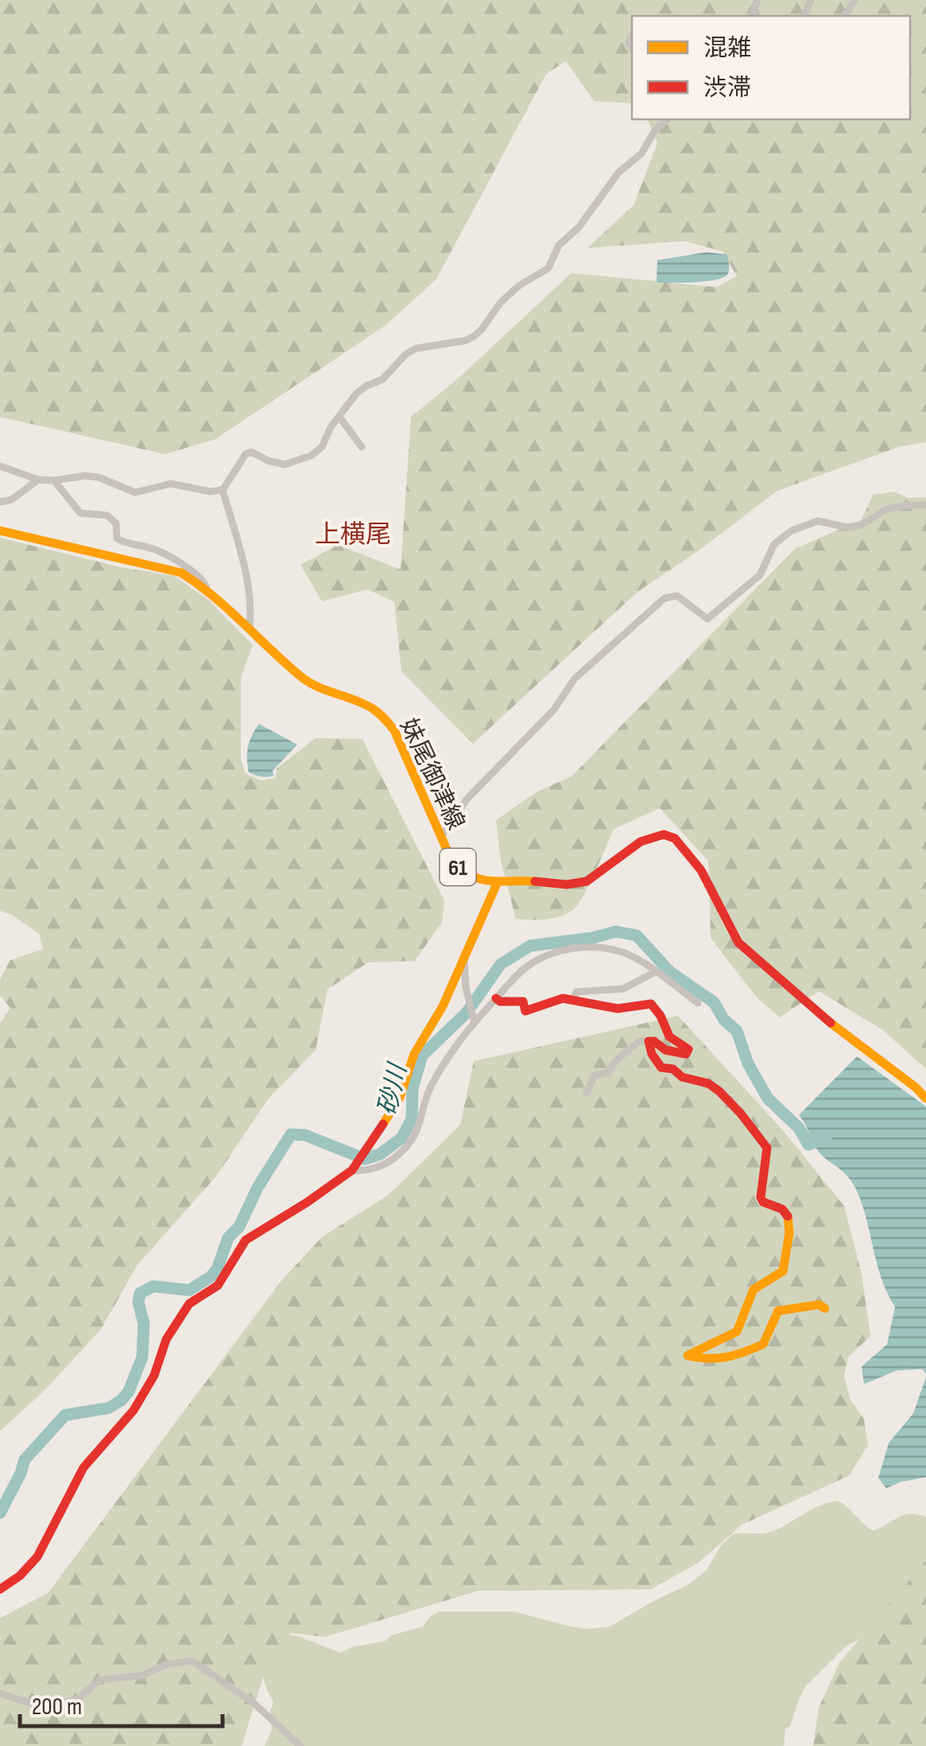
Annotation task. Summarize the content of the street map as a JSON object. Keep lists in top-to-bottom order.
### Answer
{
  "streets": {
    "street": ["妹尾御津線", "61"]
  },
  "districts": ["上横尾"],
  "water": ["砂川"],
  "legend": ["混雑", "渋滞"],
  "scale_bar": "200 m"
}
